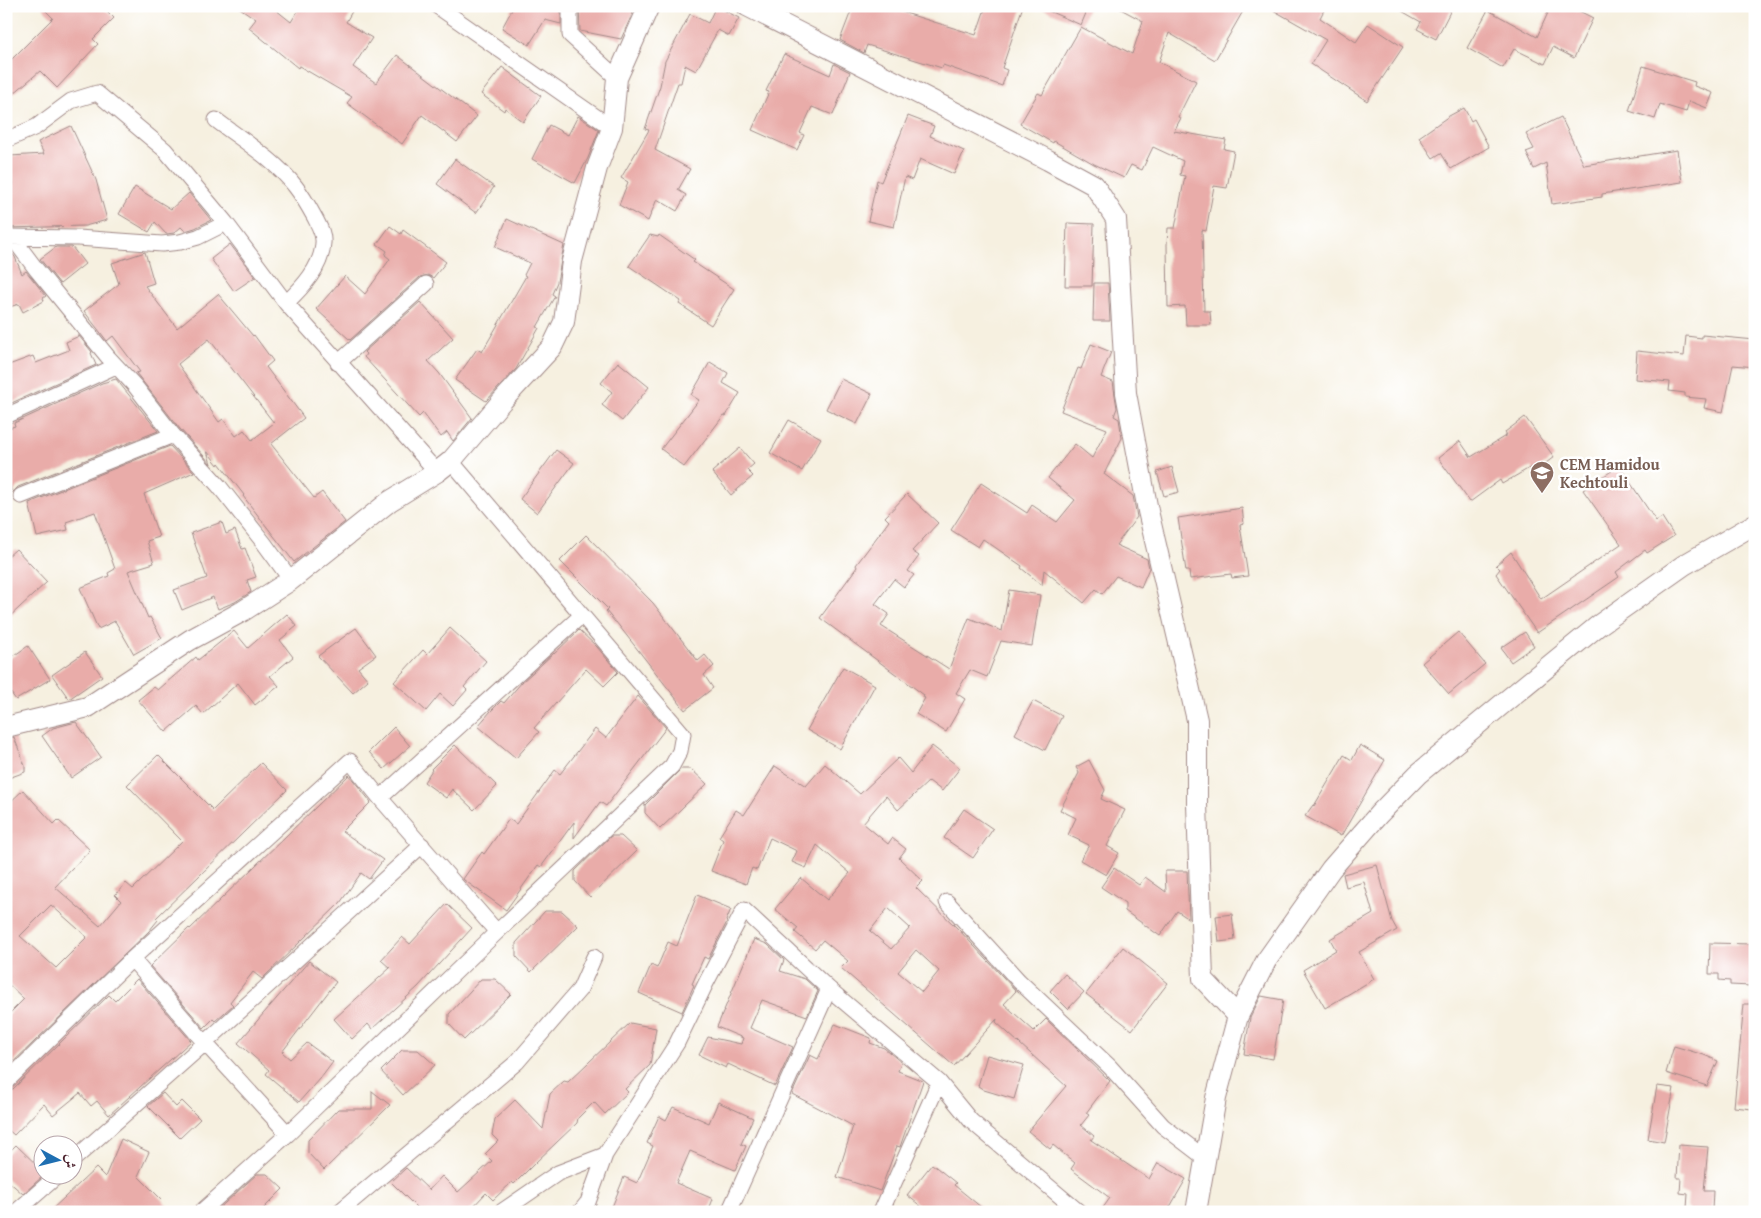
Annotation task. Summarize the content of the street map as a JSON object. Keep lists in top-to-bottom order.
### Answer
{
  "places": {
    "school or university": ["CEM Hamidou Kechtouli"]
  },
  "north": "right"
}
